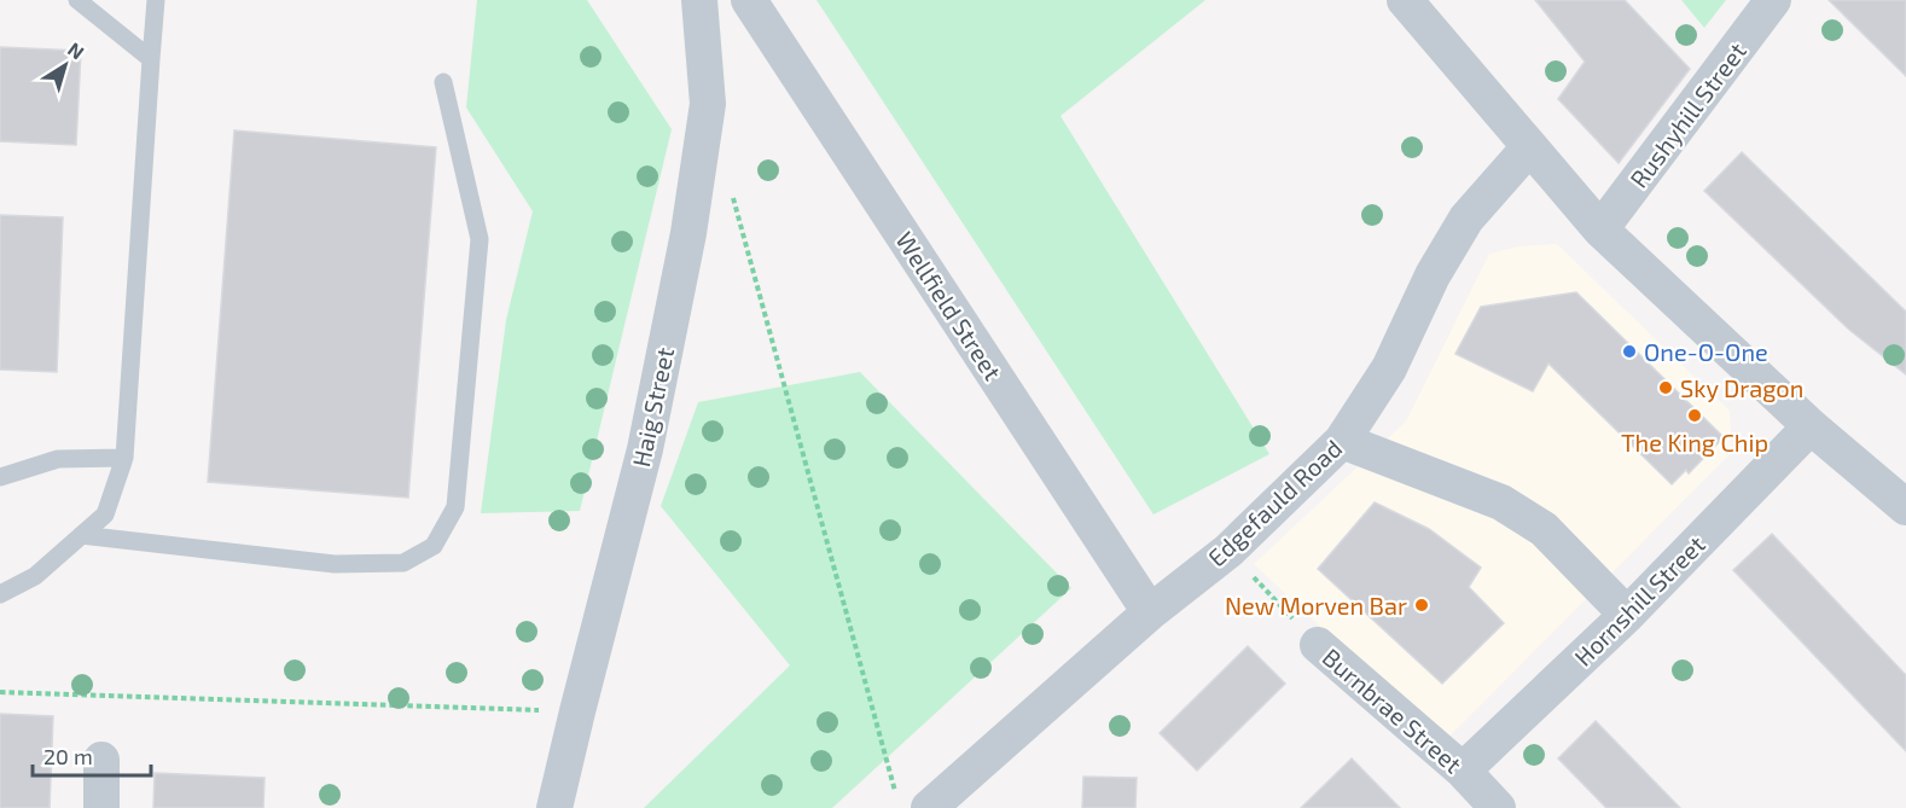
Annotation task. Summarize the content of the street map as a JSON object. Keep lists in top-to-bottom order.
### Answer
{
  "streets": {
    "street": [
      "Rushyhill Street",
      "Wellfield Street",
      "Haig Street",
      "Edgefauld Road",
      "Hornshill Street",
      "Burnbrae Street"
    ]
  },
  "crossings": [
    ["Wellfield Street", "Edgefauld Road"],
    ["Hornshill Street", "Burnbrae Street"]
  ],
  "places": [
    "One-O-One",
    "Sky Dragon",
    "The King Chip",
    "New Morven Bar"
  ],
  "scale_bar": "20 m",
  "north": "top right"
}
